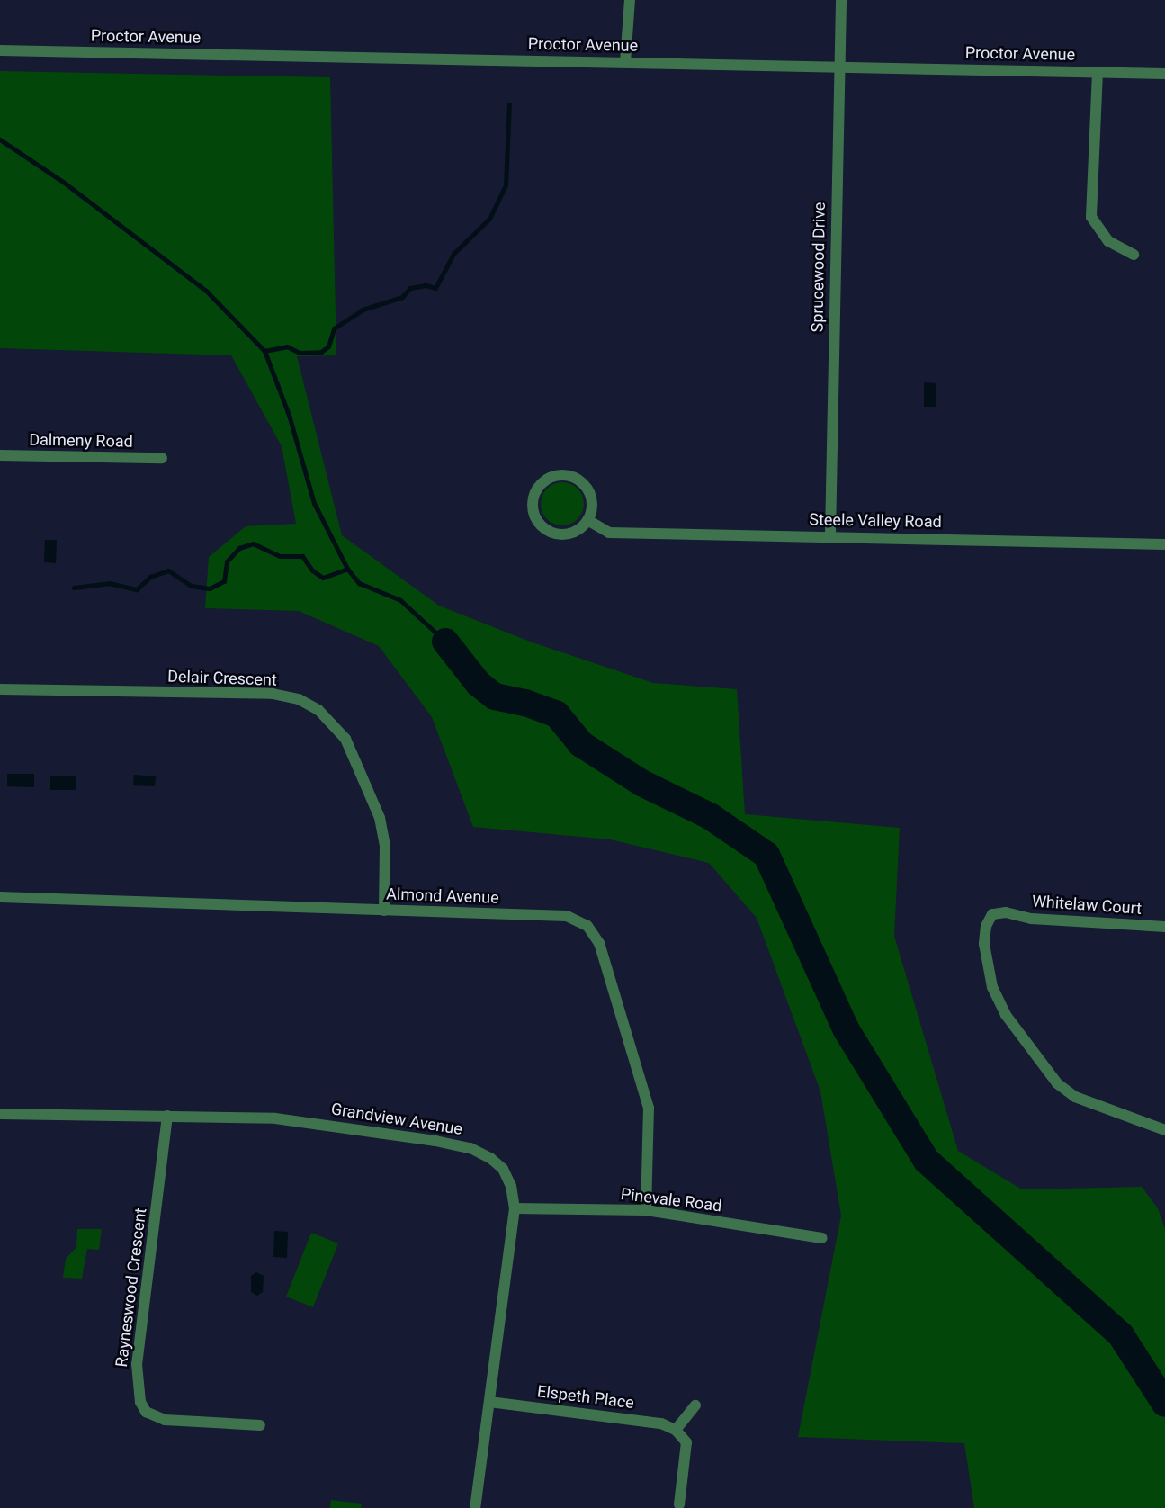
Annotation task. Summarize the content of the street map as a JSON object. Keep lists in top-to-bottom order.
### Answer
{
  "streets": {
    "street": [
      "Proctor Avenue",
      "Sprucewood Drive",
      "Dalmeny Road",
      "Steele Valley Road",
      "Delair Crescent",
      "Almond Avenue",
      "Whitelaw Court",
      "Grandview Avenue",
      "Pinevale Road",
      "Rayneswood Crescent",
      "Elspeth Place"
    ]
  },
  "crossings": [
    ["Proctor Avenue", "Sprucewood Drive"],
    ["Sprucewood Drive", "Steele Valley Road"],
    ["Delair Crescent", "Almond Avenue"],
    ["Almond Avenue", "Pinevale Road"],
    ["Grandview Avenue", "Pinevale Road"],
    ["Grandview Avenue", "Rayneswood Crescent"],
    ["Grandview Avenue", "Elspeth Place"]
  ]
}
